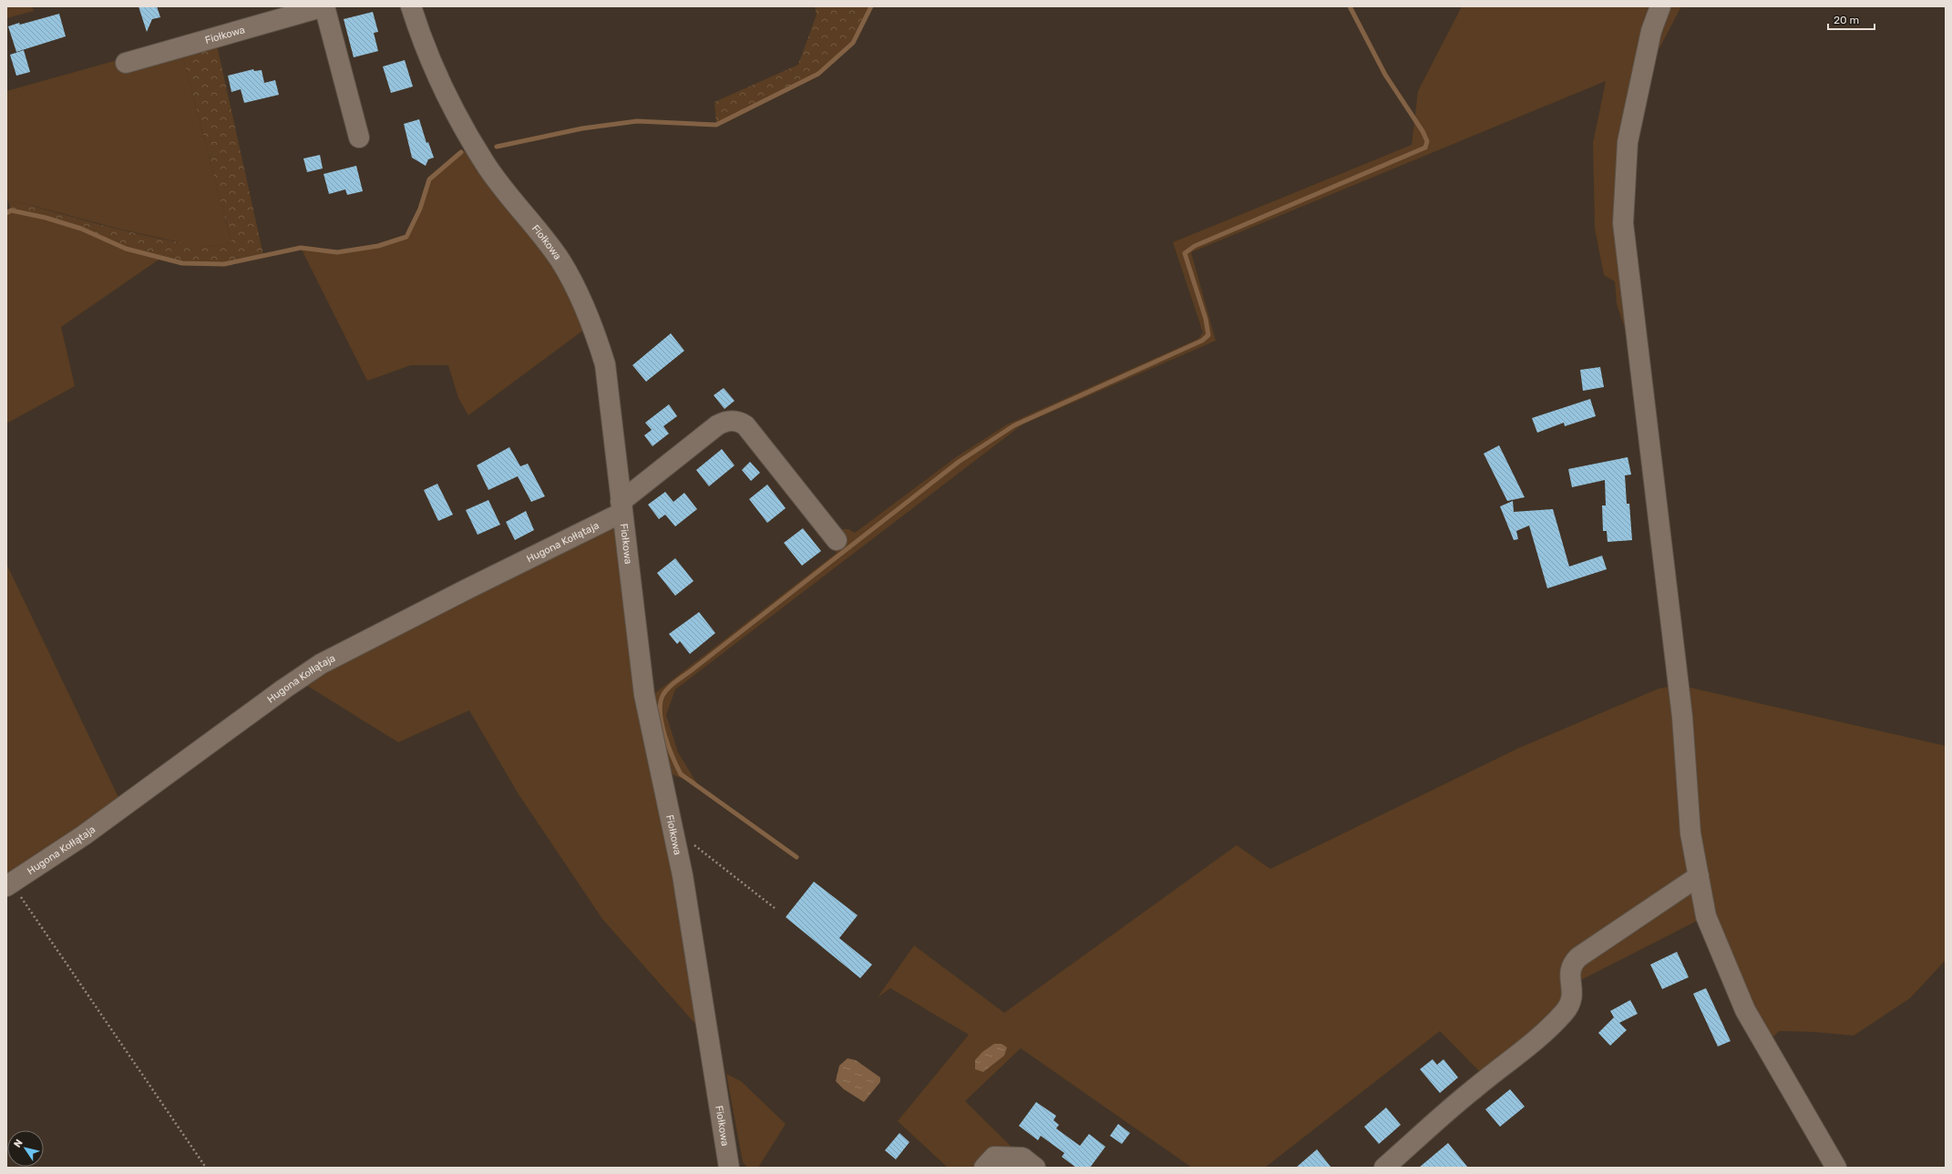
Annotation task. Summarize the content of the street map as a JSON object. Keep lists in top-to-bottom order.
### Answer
{
  "streets": {
    "street": ["Fiołkowa", "Hugona Kołłątaja"]
  },
  "crossings": [
    ["Fiołkowa", "Hugona Kołłątaja"]
  ],
  "scale_bar": "20 m",
  "north": "top left"
}
